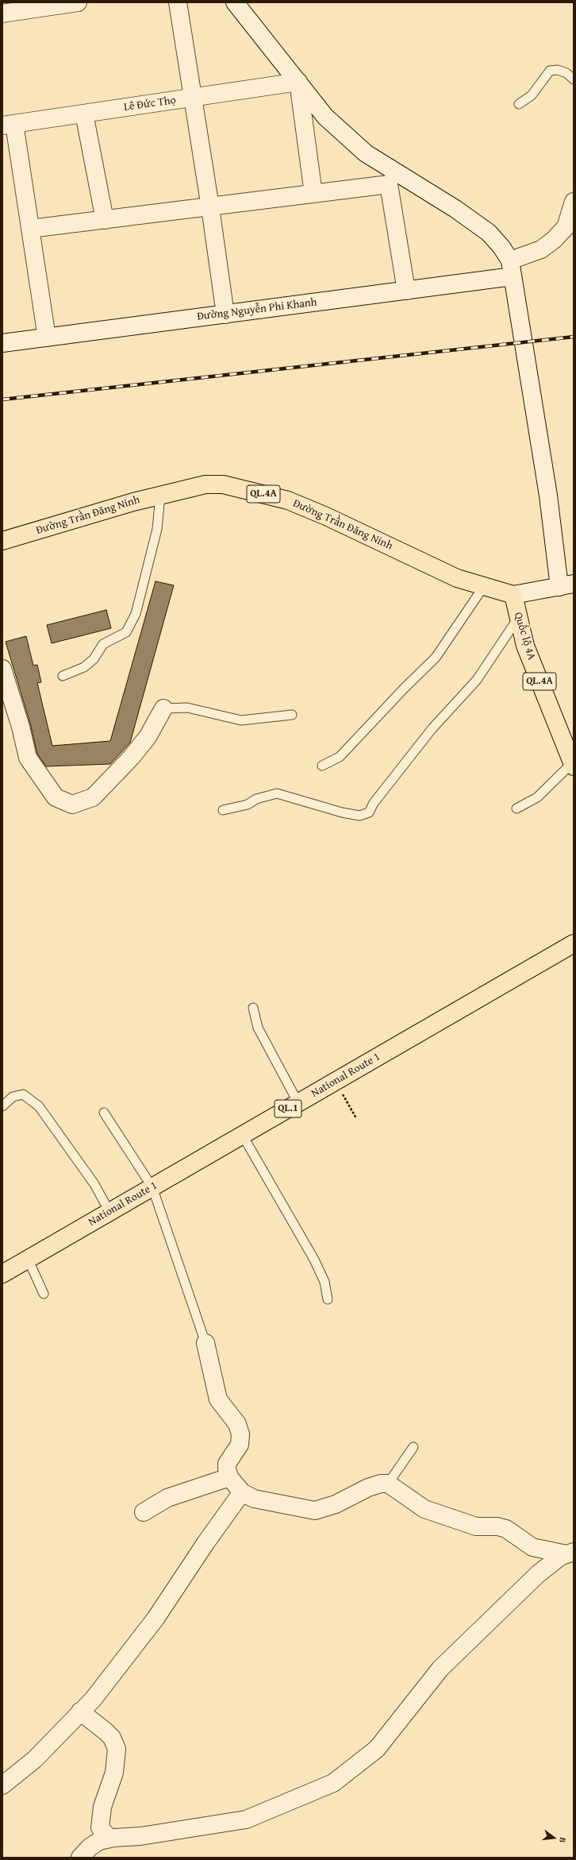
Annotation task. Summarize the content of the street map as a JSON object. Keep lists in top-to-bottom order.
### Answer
{
  "streets": {
    "main road": [
      "QL.4A",
      "Đường Trần Đăng Ninh",
      "Quốc lộ 4A",
      "National Route 1",
      "QL.1"
    ],
    "street": ["Lê Đức Thọ", "Đường Nguyễn Phi Khanh"]
  },
  "crossings": [
    ["Đường Trần Đăng Ninh", "Quốc lộ 4A"]
  ],
  "north": "right"
}
